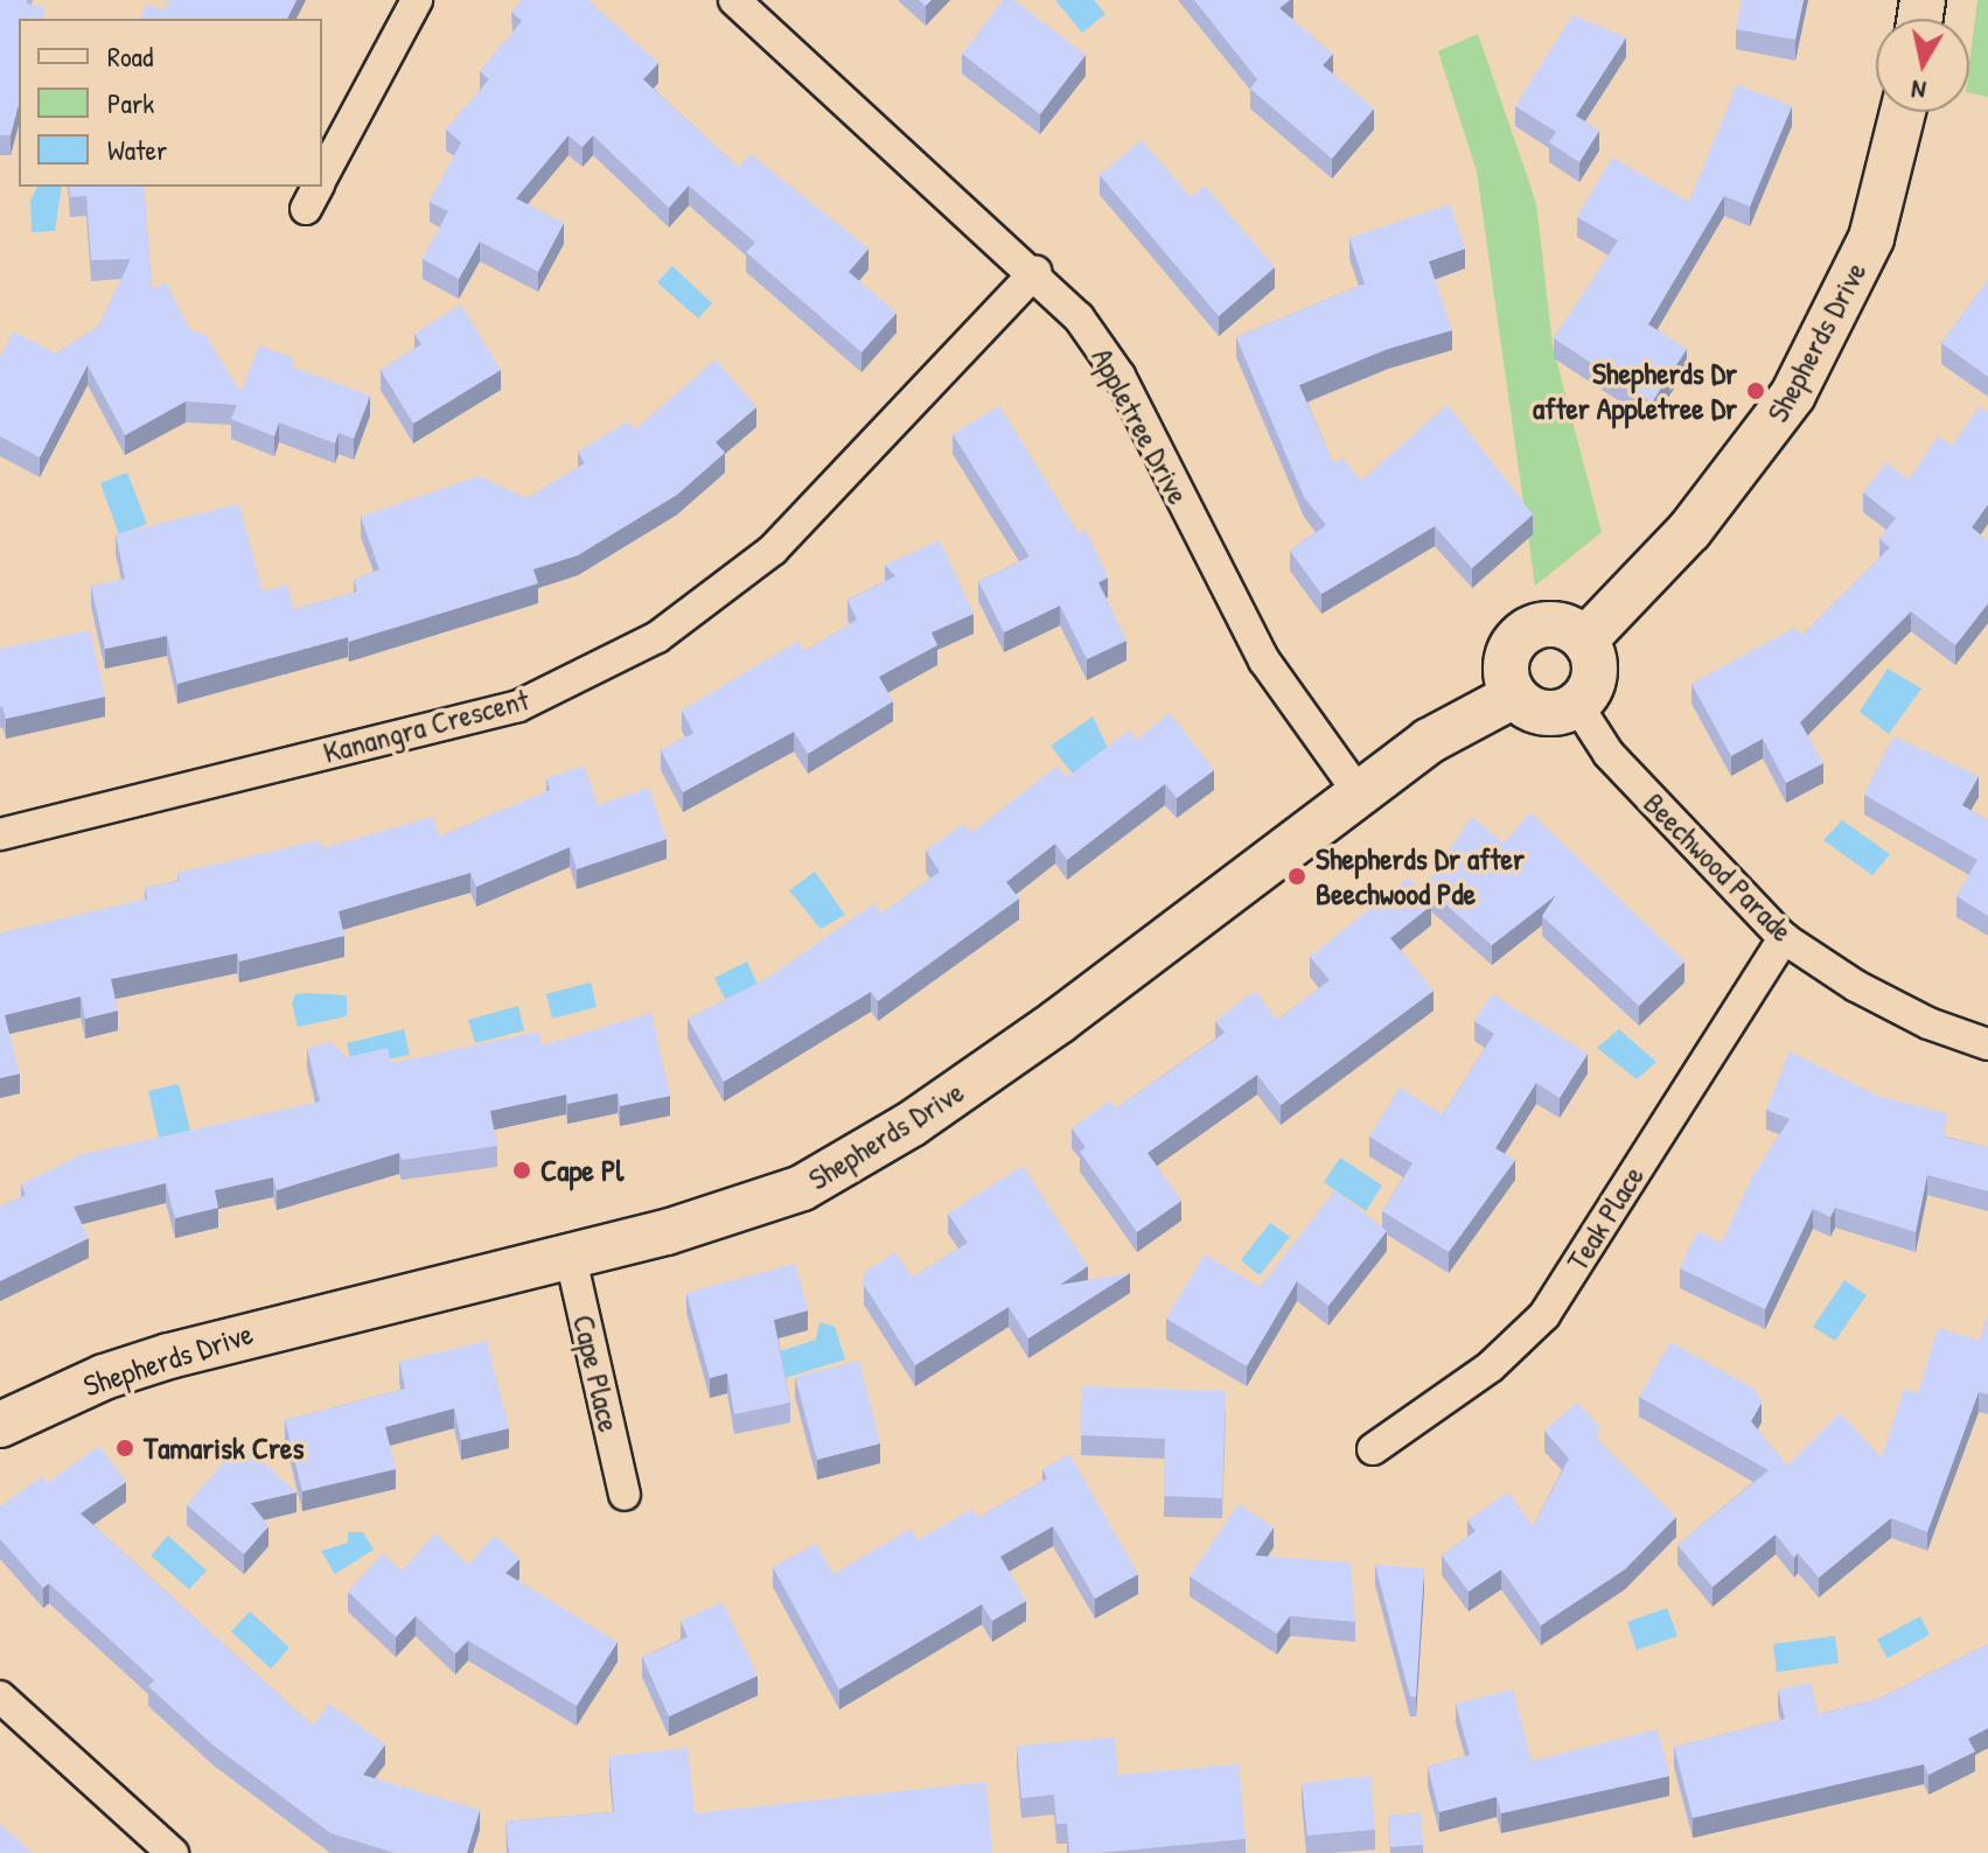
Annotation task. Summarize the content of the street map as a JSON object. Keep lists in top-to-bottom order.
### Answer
{
  "streets": {
    "main road": ["Shepherds Drive"],
    "street": [
      "Appletree Drive",
      "Kanangra Crescent",
      "Beechwood Parade",
      "Teak Place",
      "Cape Place"
    ]
  },
  "crossings": [
    ["Shepherds Drive", "Appletree Drive"],
    ["Shepherds Drive", "Beechwood Parade"],
    ["Shepherds Drive", "Cape Place"],
    ["Appletree Drive", "Kanangra Crescent"],
    ["Beechwood Parade", "Teak Place"]
  ],
  "places": [
    "Shepherds Dr after Appletree Dr",
    "Shepherds Dr after Beechwood Pde",
    "Cape Pl",
    "Tamarisk Cres"
  ],
  "legend": ["Road", "Park", "Water"],
  "north": "bottom"
}
